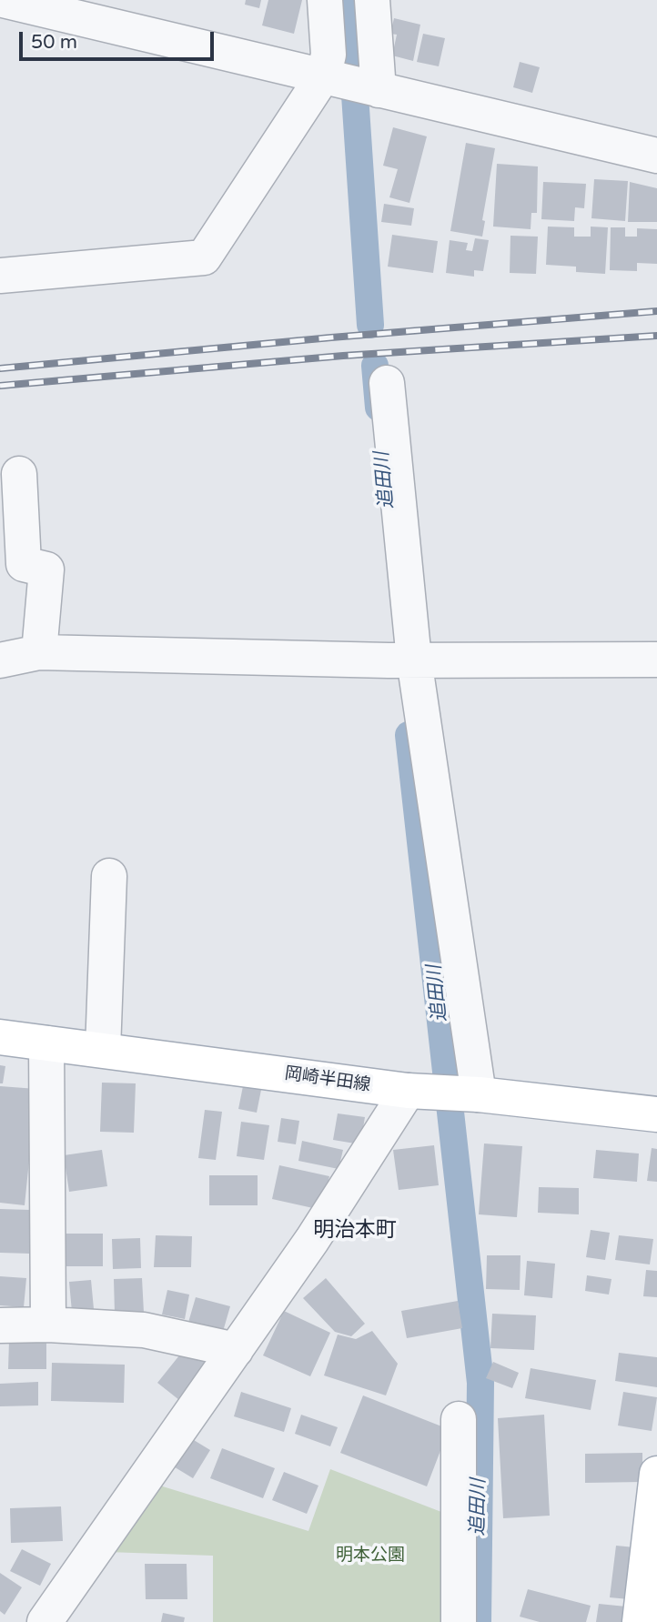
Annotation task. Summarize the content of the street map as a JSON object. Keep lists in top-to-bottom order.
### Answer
{
  "streets": {
    "main road": ["岡崎半田線"]
  },
  "districts": ["明治本町"],
  "water": ["追田川"],
  "parks": ["明本公園"],
  "scale_bar": "50 m"
}
